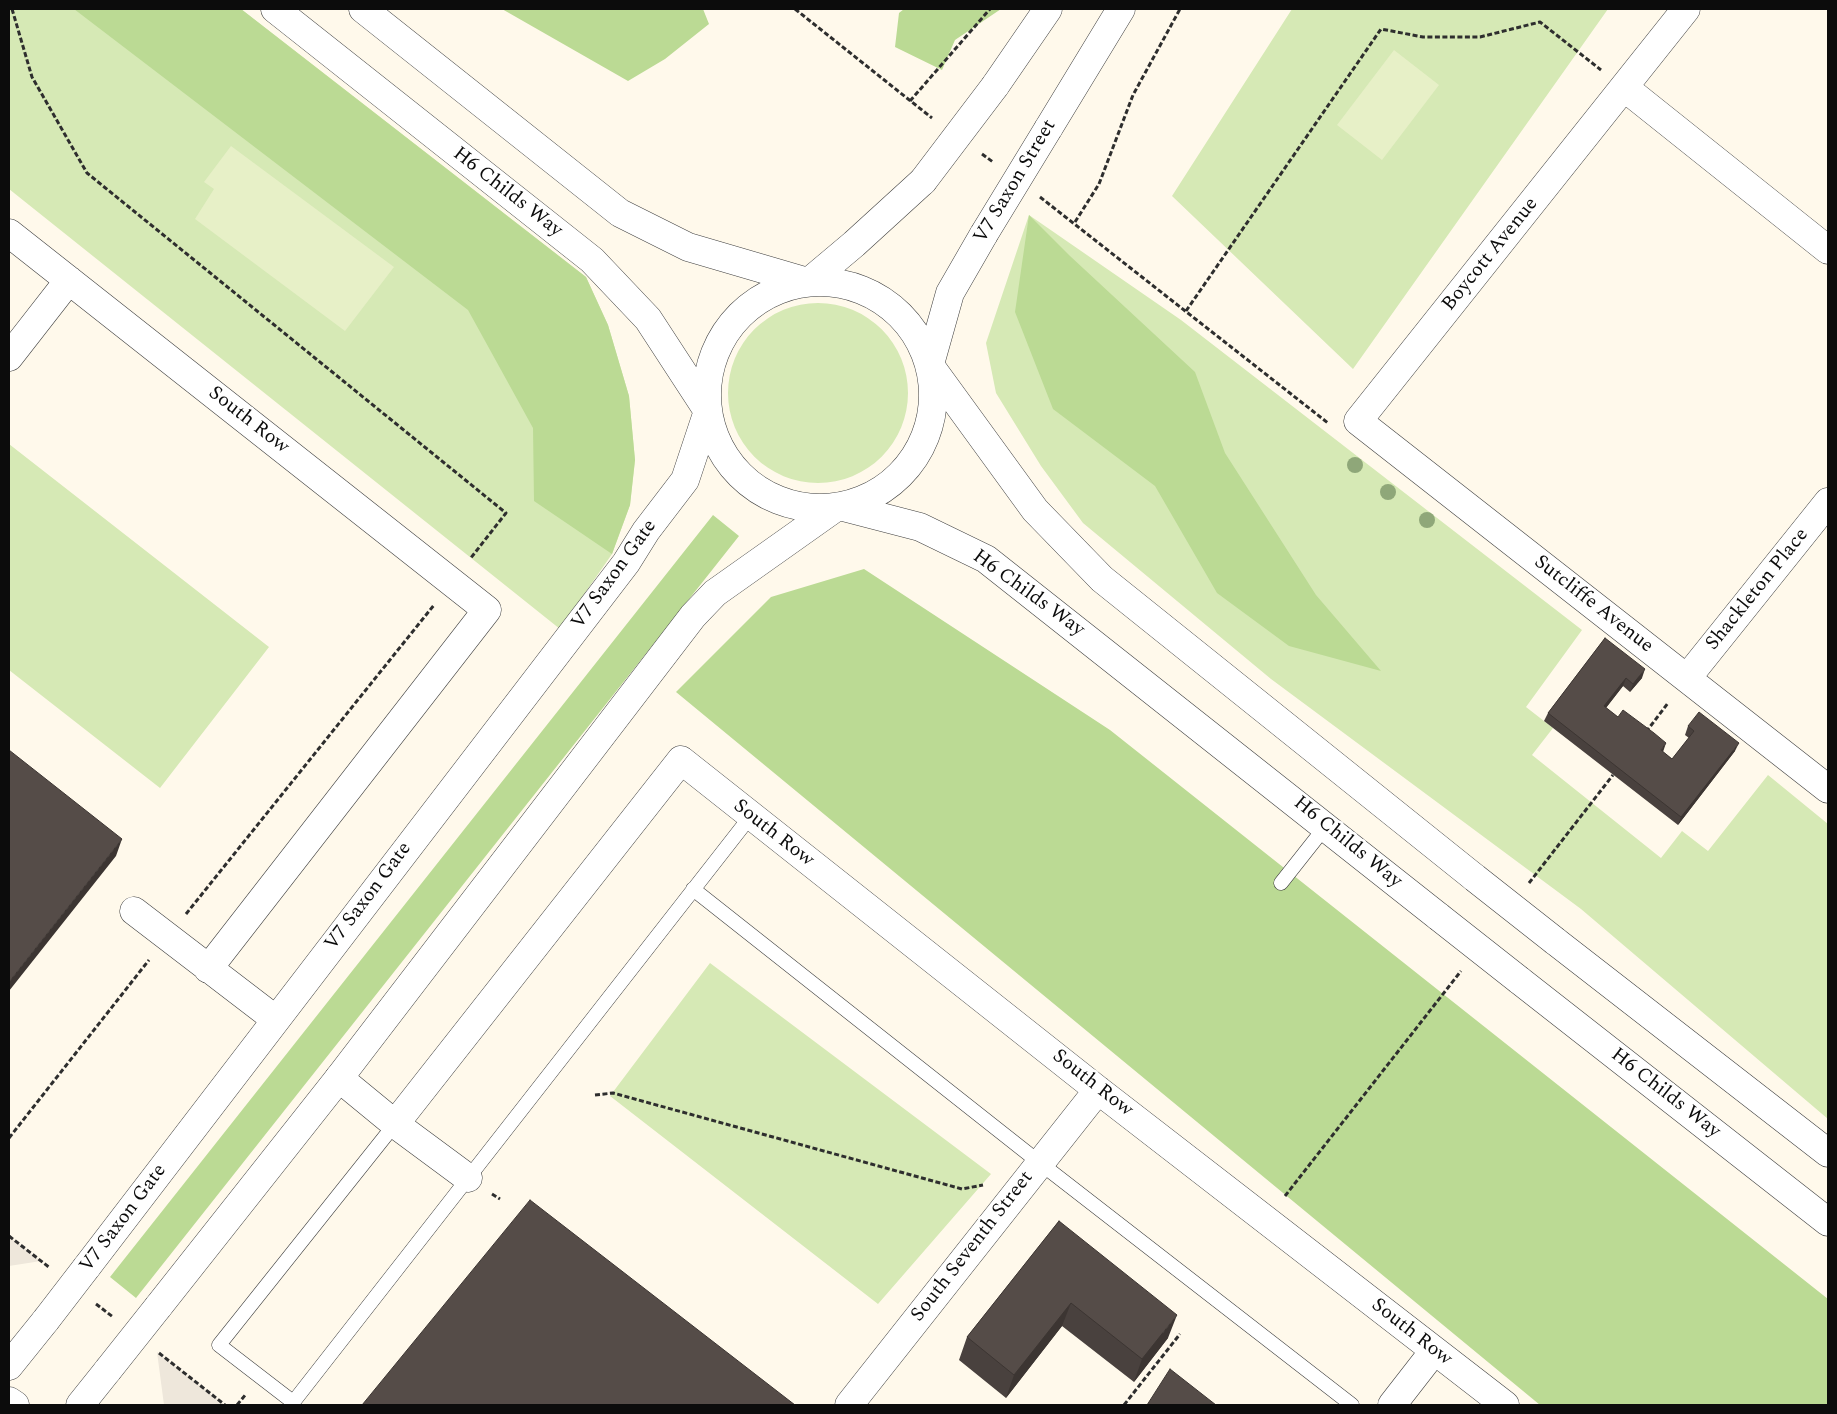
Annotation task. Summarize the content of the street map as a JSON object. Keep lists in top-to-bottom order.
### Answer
{
  "streets": {
    "street": [
      "V7 Saxon Street",
      "H6 Childs Way",
      "Boycott Avenue",
      "South Row",
      "V7 Saxon Gate",
      "Shackleton Place",
      "Sutcliffe Avenue",
      "South Seventh Street"
    ]
  },
  "crossings": [
    ["H6 Childs Way", "V7 Saxon Gate"],
    ["Boycott Avenue", "Sutcliffe Avenue"],
    ["South Row", "South Seventh Street"],
    ["Shackleton Place", "Sutcliffe Avenue"]
  ]
}
